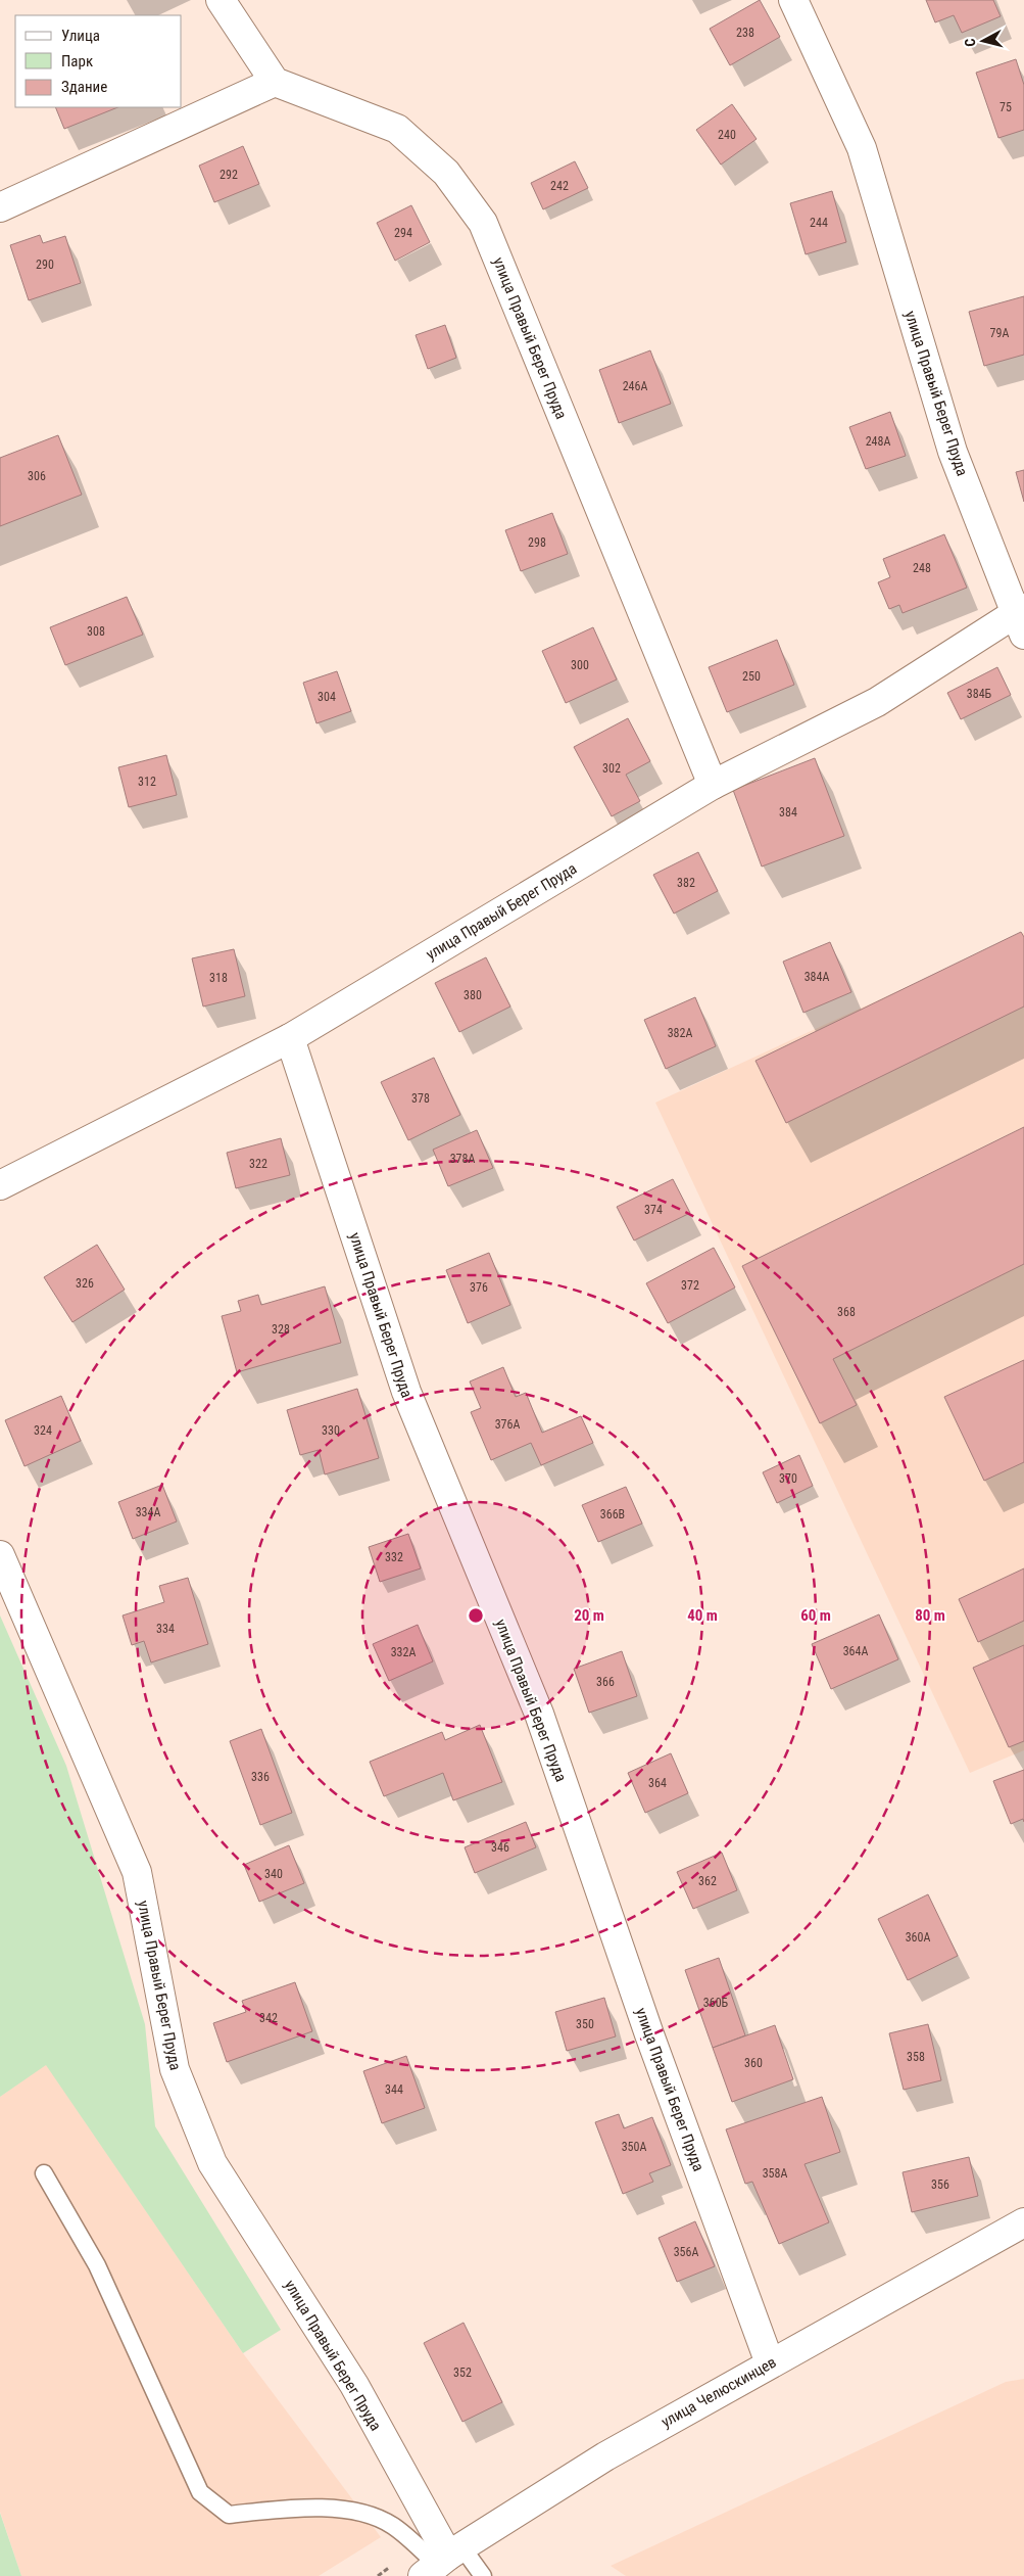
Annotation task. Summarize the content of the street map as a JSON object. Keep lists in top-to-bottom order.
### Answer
{
  "streets": {
    "street": ["улица Правый Берег Пруда", "улица Челюскинцев"]
  },
  "crossings": [
    ["улица Правый Берег Пруда", "улица Челюскинцев"]
  ],
  "house_numbers": [
    "238",
    "75",
    "240",
    "292",
    "242",
    "244",
    "294",
    "290",
    "79А",
    "246А",
    "248А",
    "306",
    "298",
    "248",
    "308",
    "300",
    "250",
    "384Б",
    "304",
    "302",
    "312",
    "384",
    "382",
    "384А",
    "318",
    "380",
    "382А",
    "378",
    "378А",
    "322",
    "374",
    "326",
    "372",
    "376",
    "368",
    "328",
    "376А",
    "324",
    "330",
    "370",
    "334А",
    "366В",
    "332",
    "334",
    "364А",
    "332А",
    "366",
    "336",
    "364",
    "346",
    "340",
    "362",
    "360А",
    "360Б",
    "342",
    "350",
    "358",
    "360",
    "344",
    "350А",
    "358А",
    "356",
    "356А",
    "352"
  ],
  "legend": ["Улица", "Парк", "Здание"],
  "north": "left",
  "rings": [
    "20 m",
    "40 m",
    "60 m",
    "80 m"
  ]
}
